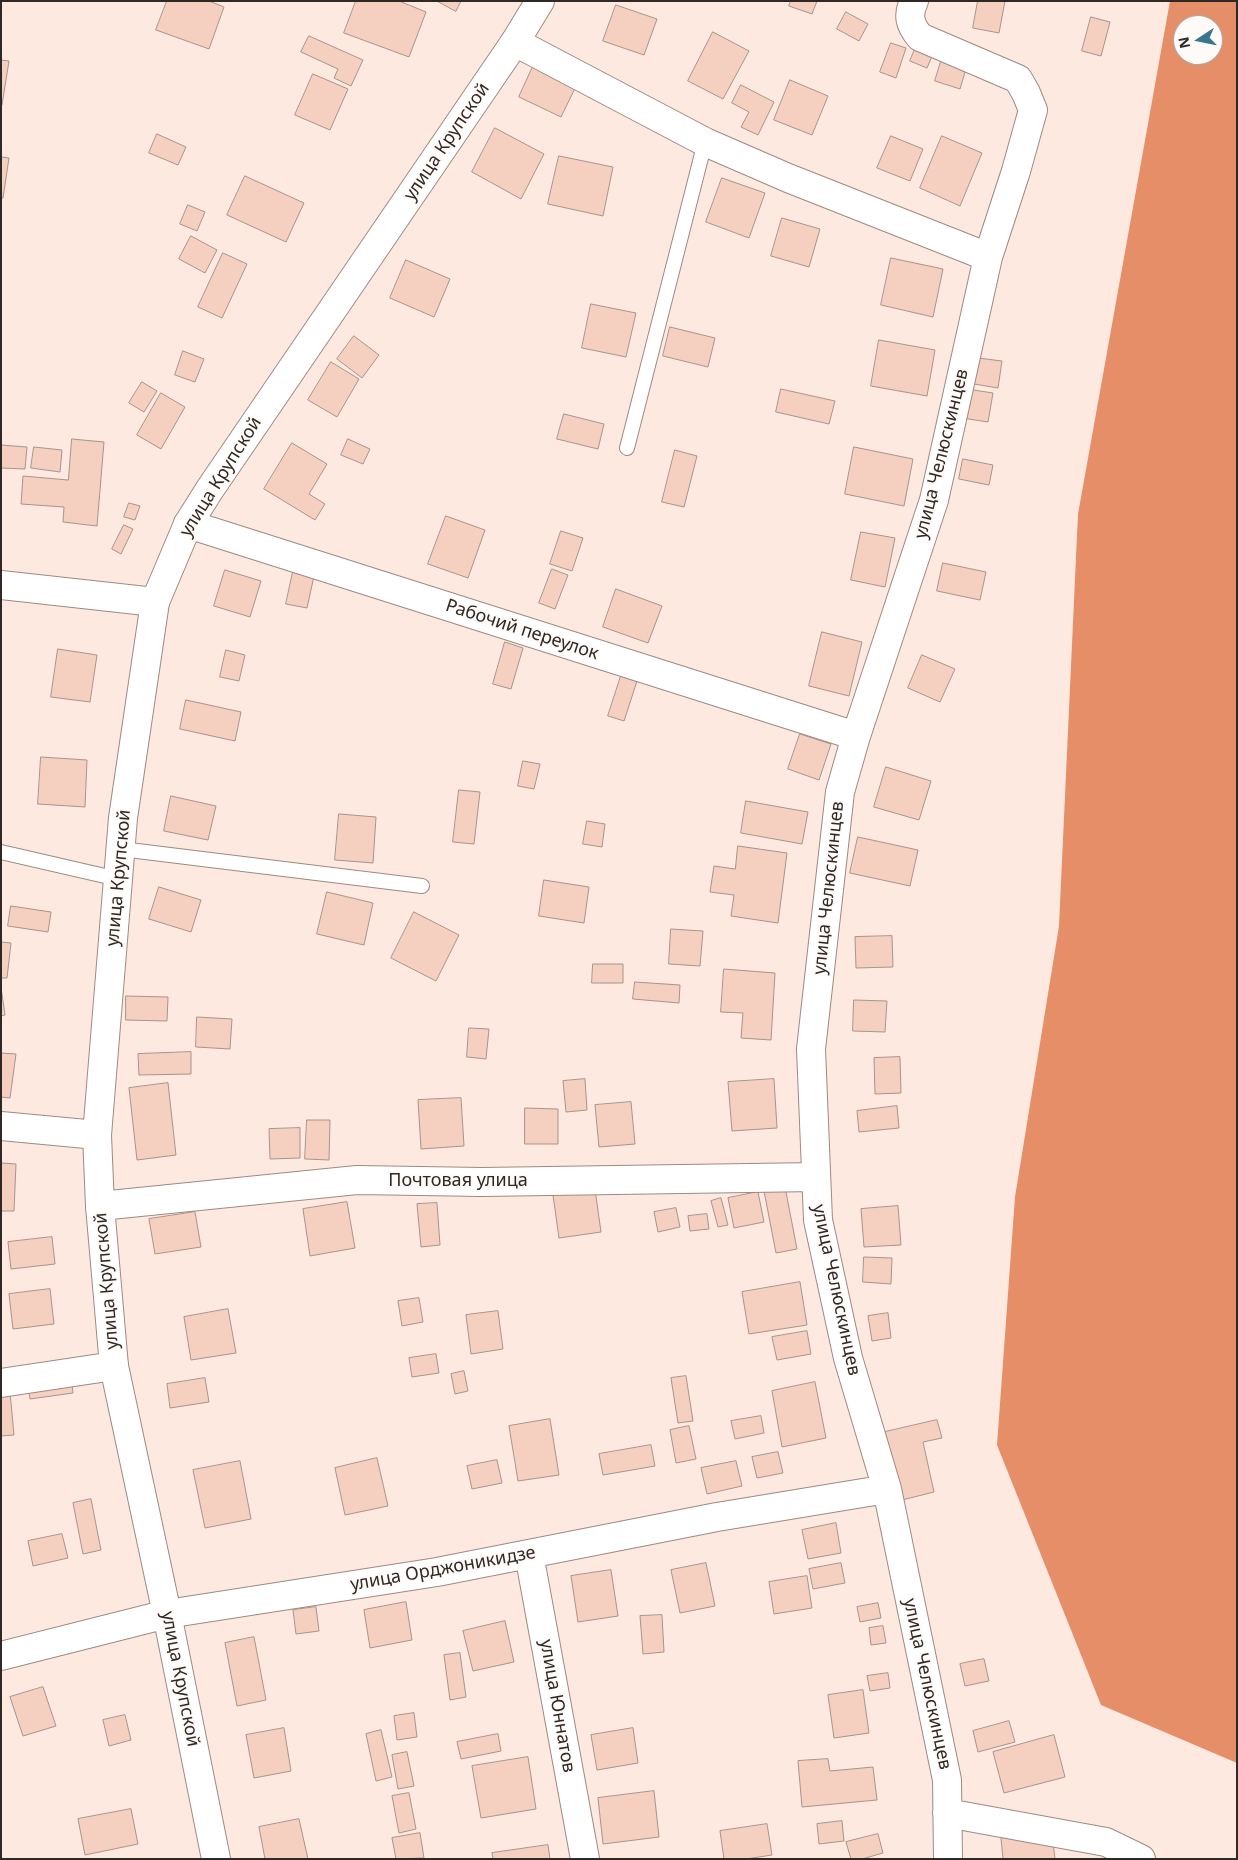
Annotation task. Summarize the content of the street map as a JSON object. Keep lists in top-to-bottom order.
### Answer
{
  "streets": {
    "street": [
      "улица Крупской",
      "улица Челюскинцев",
      "Рабочий переулок",
      "Почтовая улица",
      "улица Орджоникидзе",
      "улица Юннатов"
    ]
  },
  "crossings": [
    ["улица Крупской", "Рабочий переулок"],
    ["улица Крупской", "Почтовая улица"],
    ["улица Крупской", "улица Орджоникидзе"],
    ["улица Челюскинцев", "Рабочий переулок"],
    ["улица Челюскинцев", "Почтовая улица"],
    ["улица Челюскинцев", "улица Орджоникидзе"],
    ["улица Орджоникидзе", "улица Юннатов"]
  ],
  "north": "left"
}
